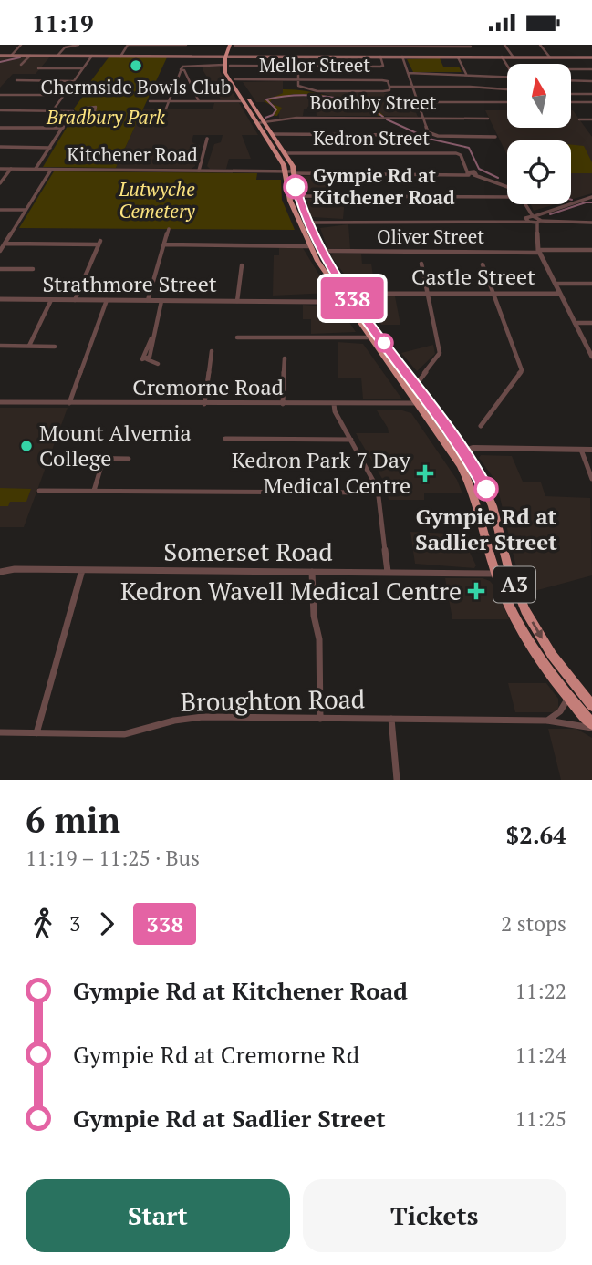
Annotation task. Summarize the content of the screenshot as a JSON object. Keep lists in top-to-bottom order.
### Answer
{
  "streets": {
    "highway": ["A3"],
    "street": [
      "Mellor Street",
      "Boothby Street",
      "Kedron Street",
      "Kitchener Road",
      "Oliver Street",
      "Castle Street",
      "Strathmore Street",
      "Cremorne Road",
      "Somerset Road",
      "Broughton Road"
    ]
  },
  "crossings": [
    ["Mellor Street", "A3"],
    ["Boothby Street", "A3"],
    ["Kedron Street", "A3"],
    ["Kitchener Road", "A3"],
    ["Oliver Street", "A3"],
    ["Castle Street", "Strathmore Street"],
    ["Castle Street", "A3"],
    ["Strathmore Street", "A3"],
    ["Cremorne Road", "A3"],
    ["Somerset Road", "A3"],
    ["A3", "Broughton Road"]
  ],
  "parks": ["Bradbury Park", "Lutwyche Cemetery"],
  "places": {
    "other": [
      "Chermside Bowls Club",
      "Gympie Rd at Kitchener Road",
      "Mount Alvernia College",
      "Gympie Rd at Sadlier Street"
    ],
    "health": ["Kedron Park 7 Day Medical Centre", "Kedron Wavell Medical Centre"]
  },
  "lines": ["bus line 338"],
  "north": "top",
  "page": {
    "status": "11:19",
    "on_map": "338",
    "heading": ["6 min", "11:19 – 11:25 · Bus", "$2.64"],
    "legs": ["3", "338", "2 stops"],
    "list": [
      {
        "name": "Gympie Rd at Kitchener Road",
        "value": "11:22"
      },
      {
        "name": "Gympie Rd at Cremorne Rd",
        "value": "11:24"
      },
      {
        "name": "Gympie Rd at Sadlier Street",
        "value": "11:25"
      }
    ],
    "buttons": ["Start", "Tickets"]
  }
}
